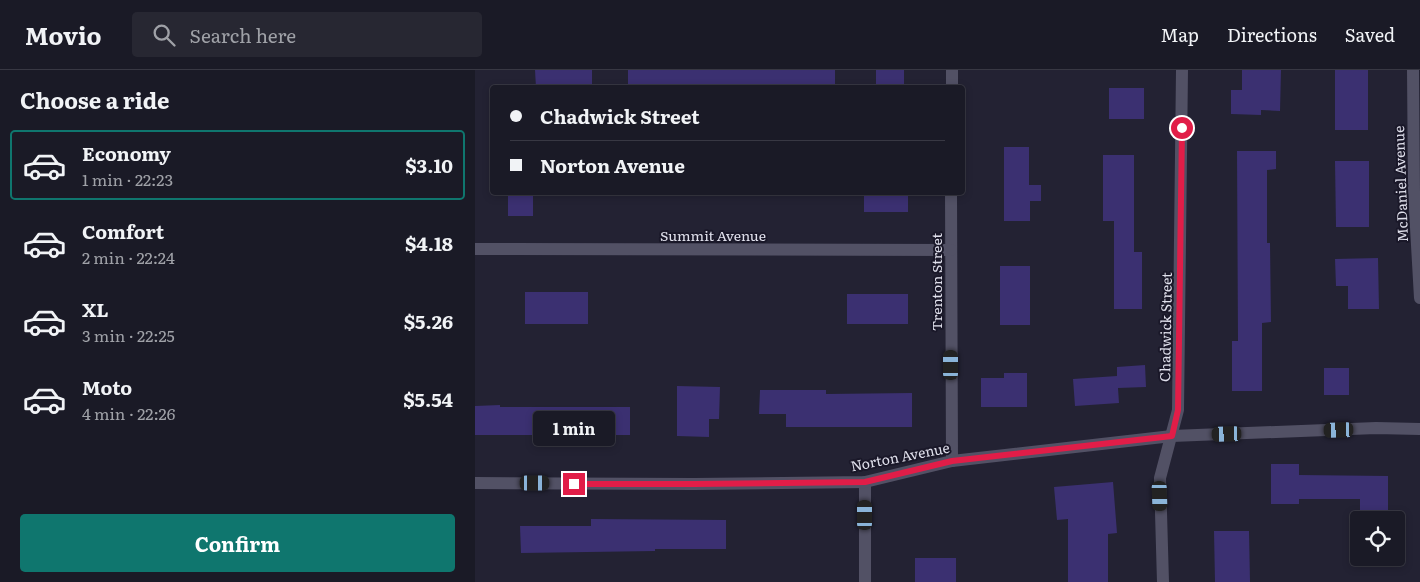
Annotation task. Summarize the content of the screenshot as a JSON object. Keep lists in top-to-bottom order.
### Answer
{
  "streets": {
    "street": [
      "McDaniel Avenue",
      "Summit Avenue",
      "Trenton Street",
      "Chadwick Street",
      "Norton Avenue"
    ]
  },
  "crossings": [
    ["Summit Avenue", "Trenton Street"],
    ["Trenton Street", "Norton Avenue"],
    ["Chadwick Street", "Norton Avenue"]
  ],
  "page": {
    "header": "Movio",
    "search": "Search here",
    "nav": ["Map", "Directions", "Saved"],
    "heading": "Choose a ride",
    "banner": ["Chadwick Street", "Norton Avenue"],
    "list": [
      {
        "name": "Economy",
        "note": "1 min · 22:23",
        "value": "$3.10"
      },
      {
        "name": "Comfort",
        "note": "2 min · 22:24",
        "value": "$4.18"
      },
      {
        "name": "XL",
        "note": "3 min · 22:25",
        "value": "$5.26"
      },
      {
        "name": "Moto",
        "note": "4 min · 22:26",
        "value": "$5.54"
      }
    ],
    "bubble": "1 min",
    "buttons": "Confirm"
  }
}
